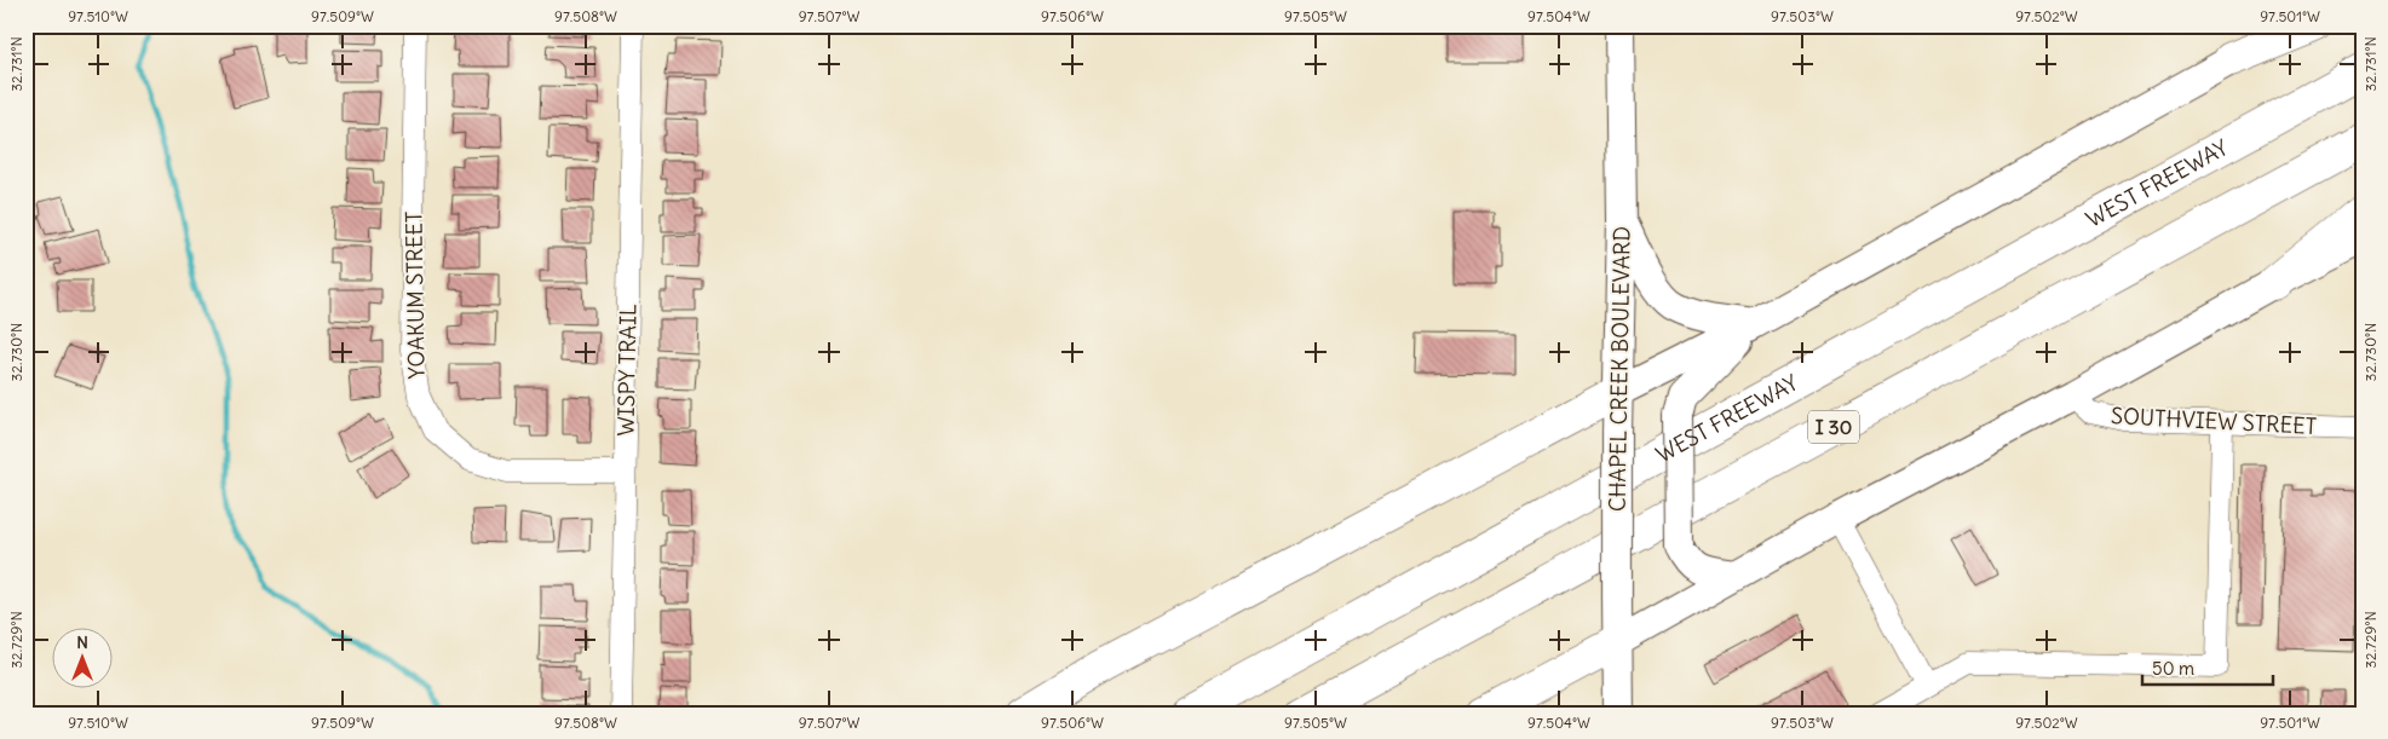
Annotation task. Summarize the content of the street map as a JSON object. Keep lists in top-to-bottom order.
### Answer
{
  "streets": {
    "highway": ["WEST FREEWAY", "I 30"],
    "main road": ["CHAPEL CREEK BOULEVARD"],
    "street": ["YOAKUM STREET", "WISPY TRAIL", "SOUTHVIEW STREET"]
  },
  "crossings": [
    ["YOAKUM STREET", "WISPY TRAIL"]
  ],
  "scale_bar": "50 m",
  "north": "top",
  "coordinates": [
    "97.510°W",
    "97.509°W",
    "97.508°W",
    "97.507°W",
    "97.506°W",
    "97.505°W",
    "97.504°W",
    "97.503°W",
    "97.502°W",
    "97.501°W",
    "32.731°N",
    "32.730°N",
    "32.729°N"
  ]
}
